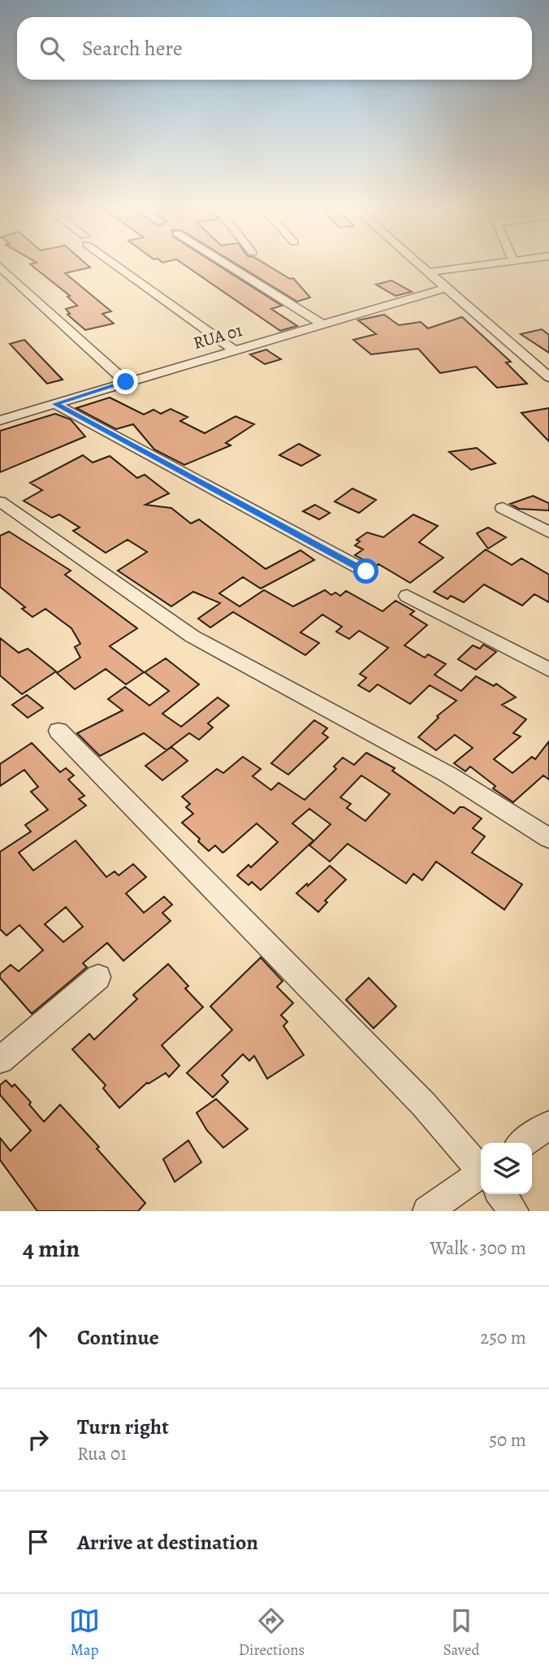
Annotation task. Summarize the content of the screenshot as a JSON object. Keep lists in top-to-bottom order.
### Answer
{
  "streets": {
    "street": ["RUA 01"]
  },
  "page": {
    "search": "Search here",
    "heading": ["4 min", "Walk · 300 m"],
    "list": [
      ["Continue", "250 m"],
      ["Turn right", "Rua 01", "50 m"],
      "Arrive at destination"
    ],
    "nav": ["Map", "Directions", "Saved"]
  }
}
